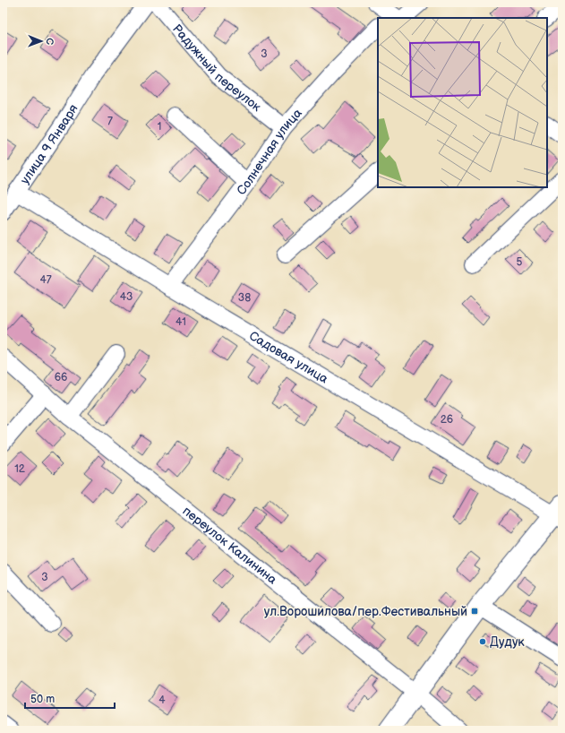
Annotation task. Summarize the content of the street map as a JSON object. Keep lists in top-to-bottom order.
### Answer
{
  "streets": {
    "street": [
      "Радужный переулок",
      "улица 9 Января",
      "Солнечная улица",
      "Садовая улица",
      "переулок Калинина"
    ]
  },
  "crossings": [
    ["Радужный переулок", "Солнечная улица"],
    ["улица 9 Января", "Садовая улица"],
    ["Солнечная улица", "Садовая улица"]
  ],
  "places": {
    "transit": ["ул.Ворошилова/пер.Фестивальный"],
    "other": ["Дудук"]
  },
  "house_numbers": [
    "3",
    "7",
    "1",
    "5",
    "47",
    "43",
    "38",
    "41",
    "66",
    "26",
    "12",
    "3",
    "4"
  ],
  "scale_bar": "50 m",
  "north": "right"
}
